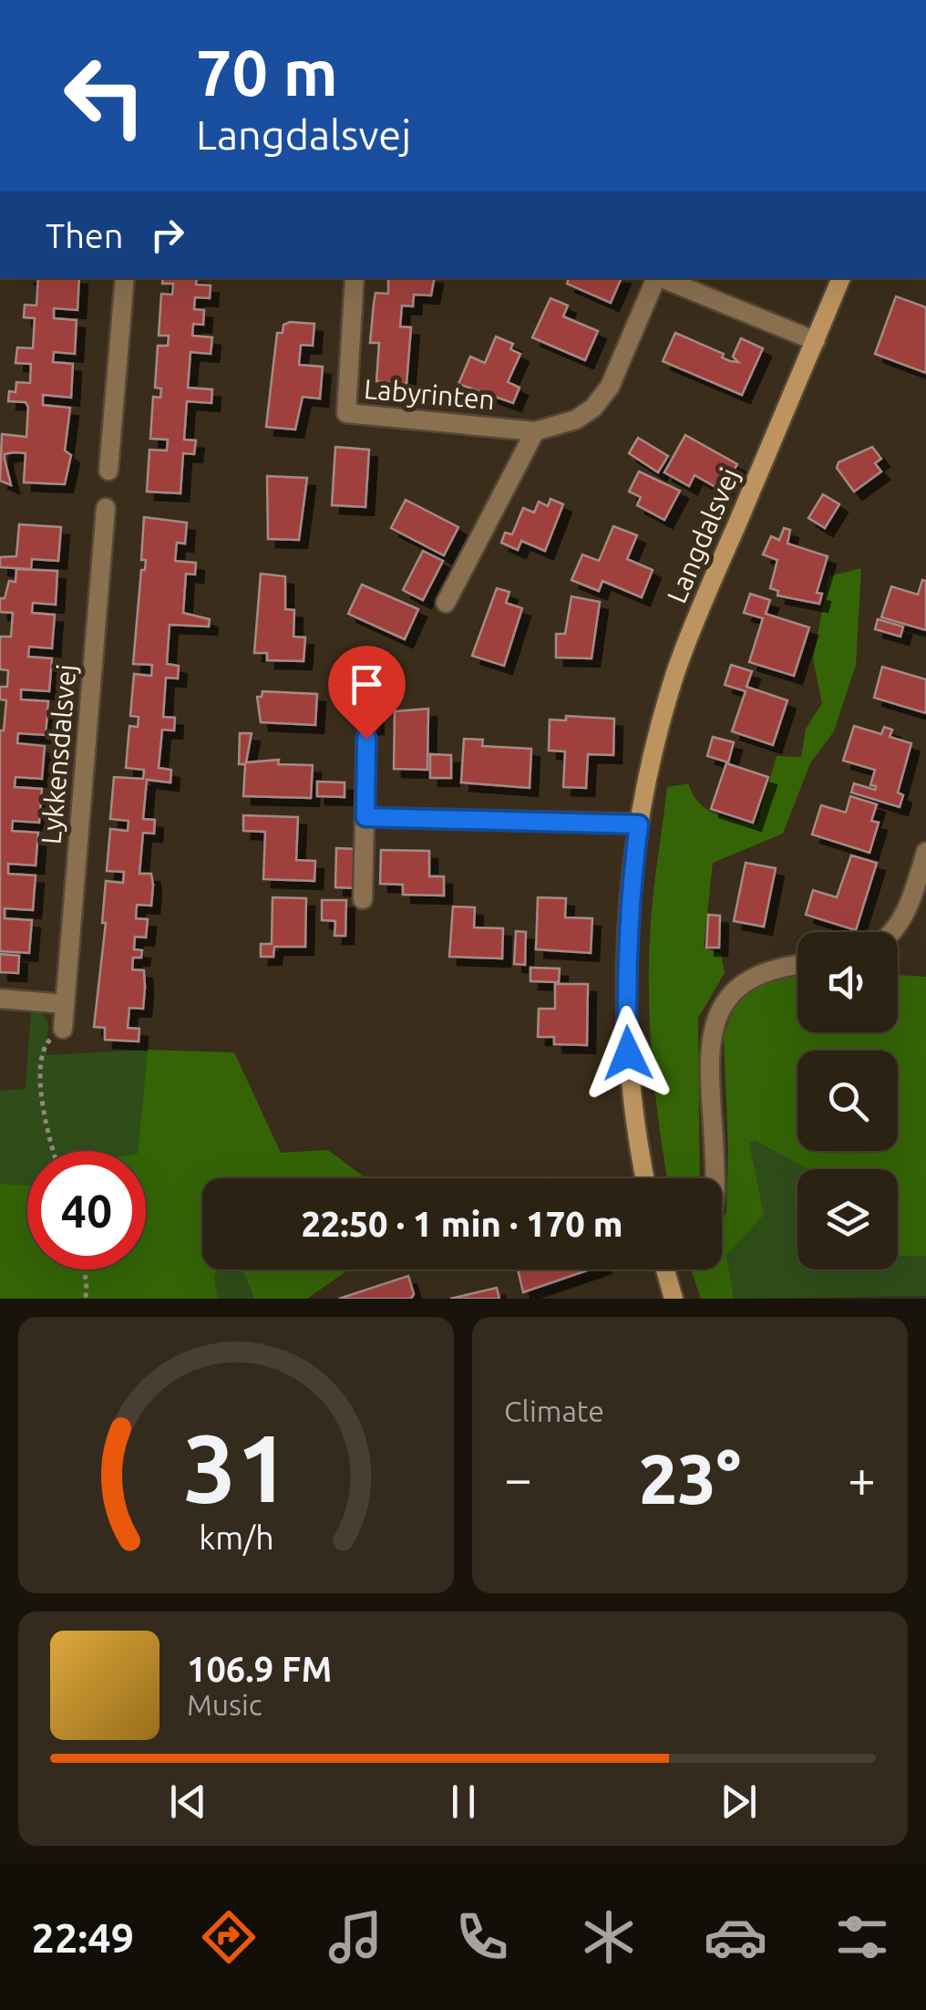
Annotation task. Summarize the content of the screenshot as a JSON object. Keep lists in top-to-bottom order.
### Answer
{
  "streets": {
    "street": ["Labyrinten", "Langdalsvej", "Lykkensdalsvej"]
  },
  "crossings": [
    ["Labyrinten", "Langdalsvej"]
  ],
  "page": {
    "turn": ["70 m", "Langdalsvej"],
    "then": "Then",
    "limit": "40",
    "trip": "22:50 · 1 min · 170 m",
    "tile": "Climate",
    "heat": ["−", "23°", "+"],
    "song": ["106.9 FM", "Music"],
    "tabs": "22:49",
    "gauge": ["31", "km/h"]
  }
}
